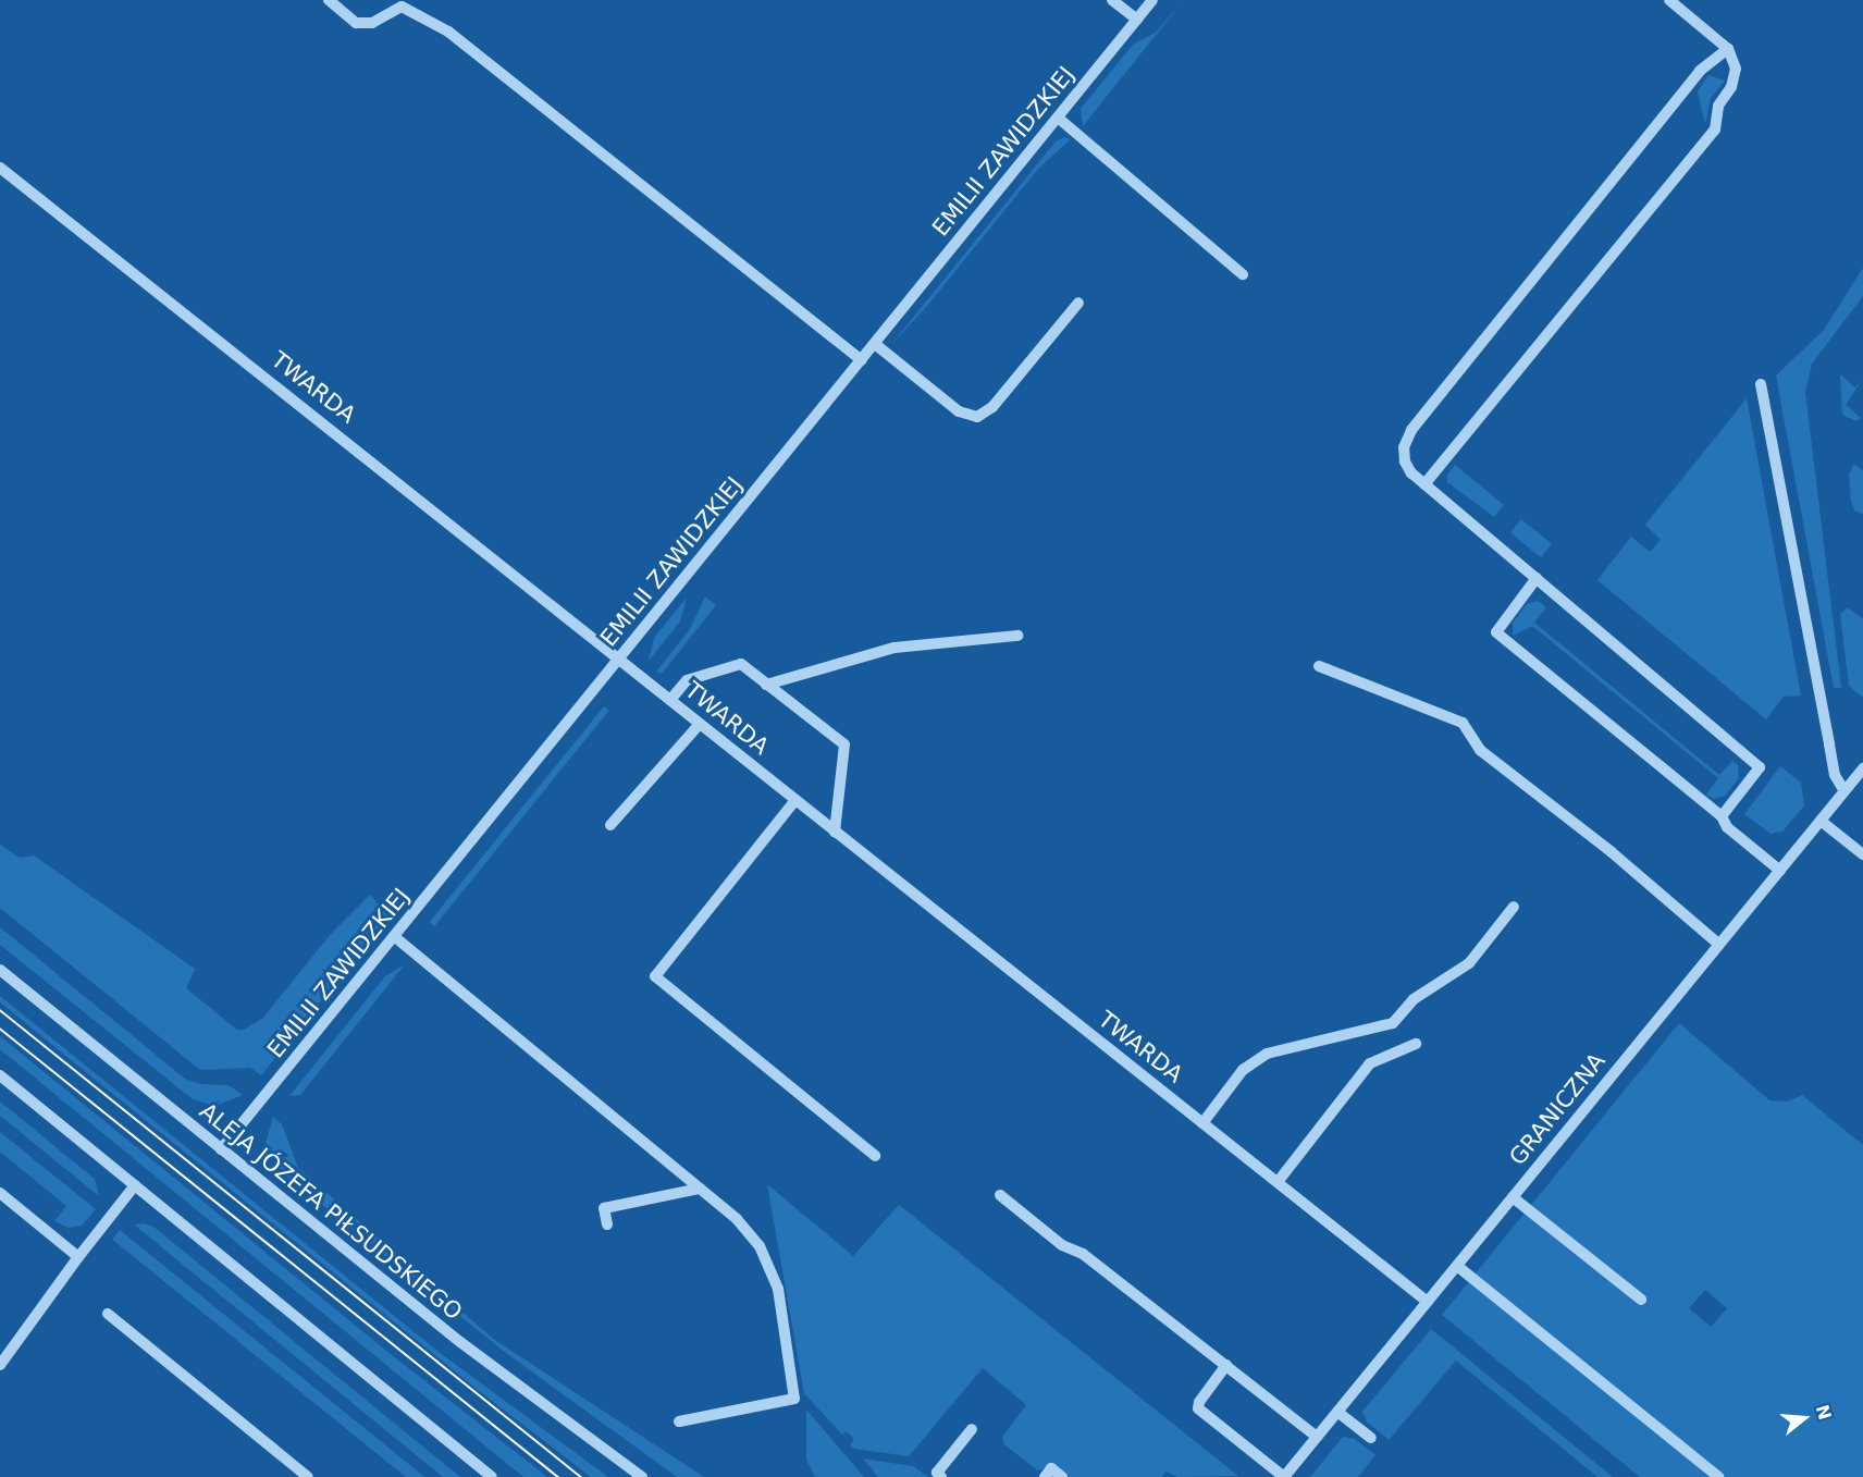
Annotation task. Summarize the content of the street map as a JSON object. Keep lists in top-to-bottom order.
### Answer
{
  "streets": {
    "street": [
      "EMILII ZAWIDZKIEJ",
      "TWARDA",
      "GRANICZNA",
      "ALEJA JÓZEFA PIŁSUDSKIEGO"
    ]
  },
  "crossings": [
    ["EMILII ZAWIDZKIEJ", "TWARDA"],
    ["EMILII ZAWIDZKIEJ", "ALEJA JÓZEFA PIŁSUDSKIEGO"],
    ["TWARDA", "GRANICZNA"]
  ],
  "north": "right"
}
